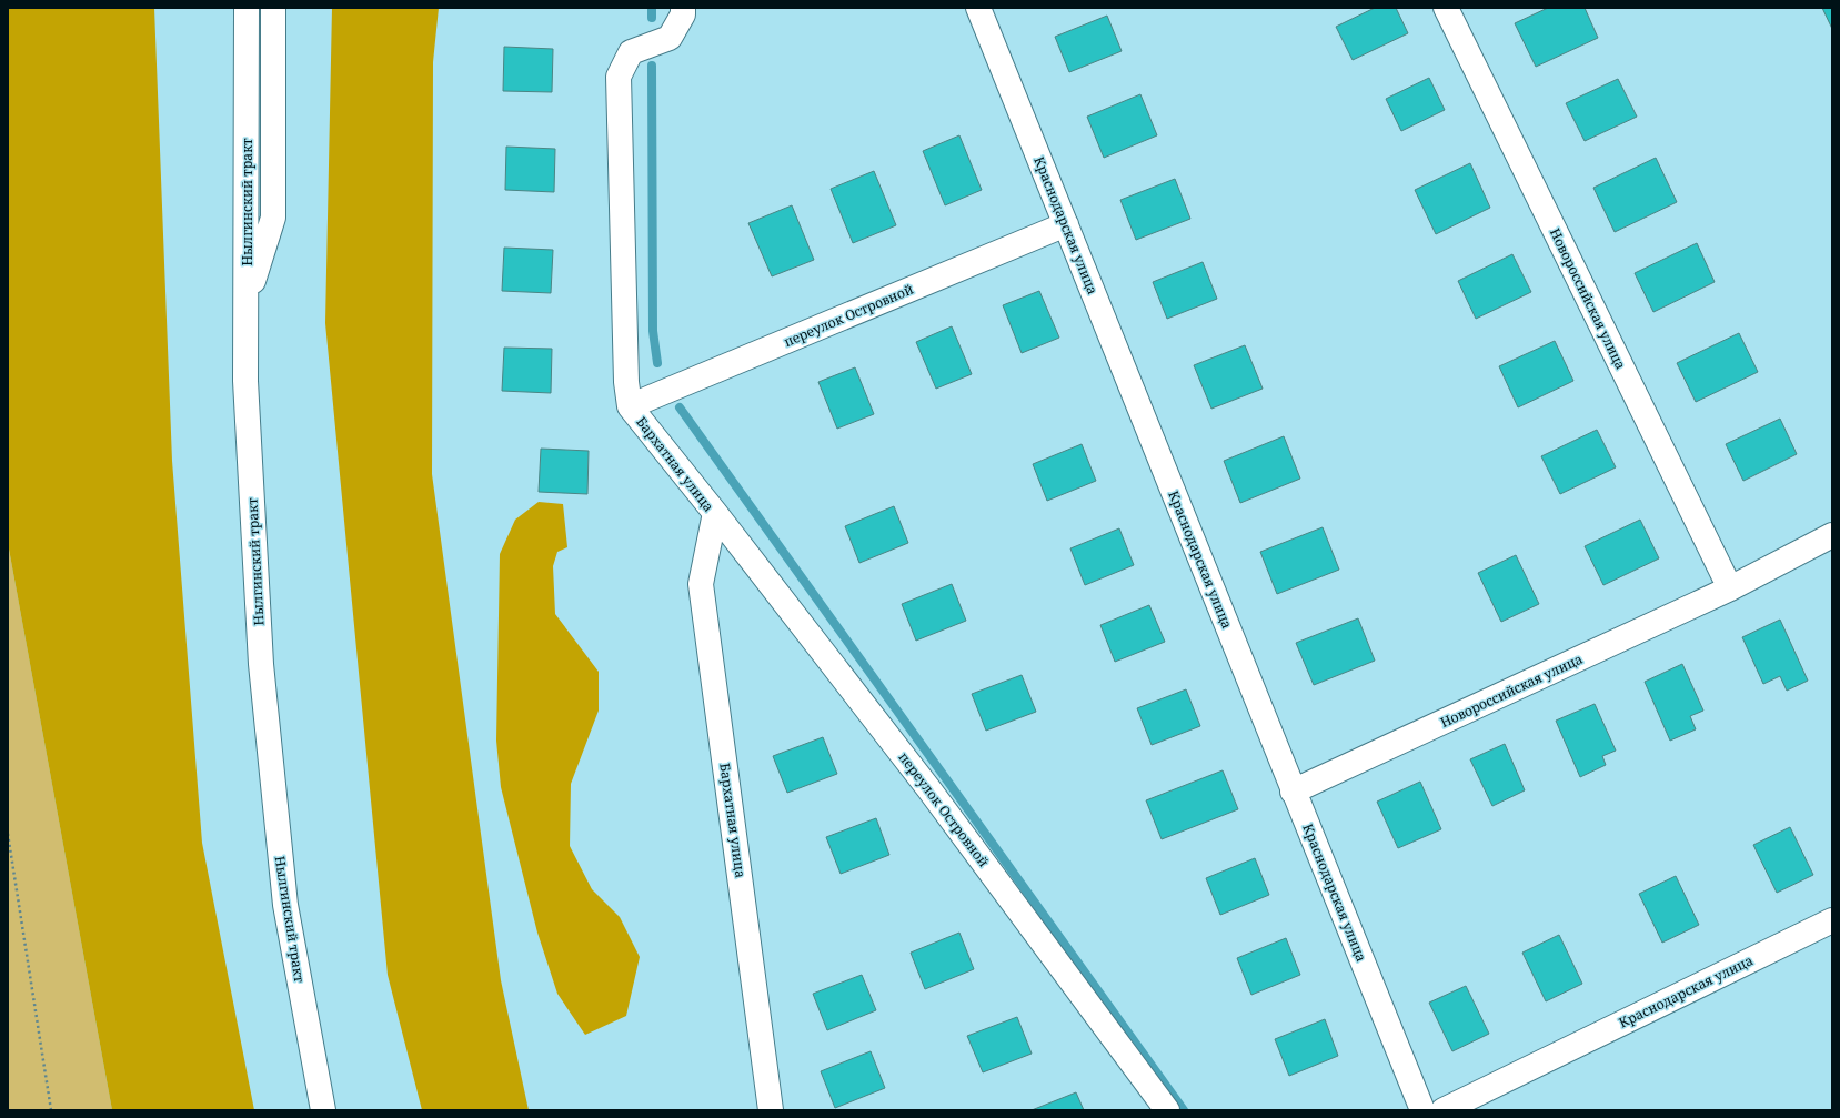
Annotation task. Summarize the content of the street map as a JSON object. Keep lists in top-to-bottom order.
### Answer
{
  "streets": {
    "street": [
      "Нылгинский тракт",
      "Краснодарская улица",
      "Новороссийская улица",
      "переулок Островной",
      "Бархатная улица"
    ]
  },
  "crossings": [
    ["Краснодарская улица", "Новороссийская улица"],
    ["Краснодарская улица", "переулок Островной"],
    ["переулок Островной", "Бархатная улица"]
  ]
}
